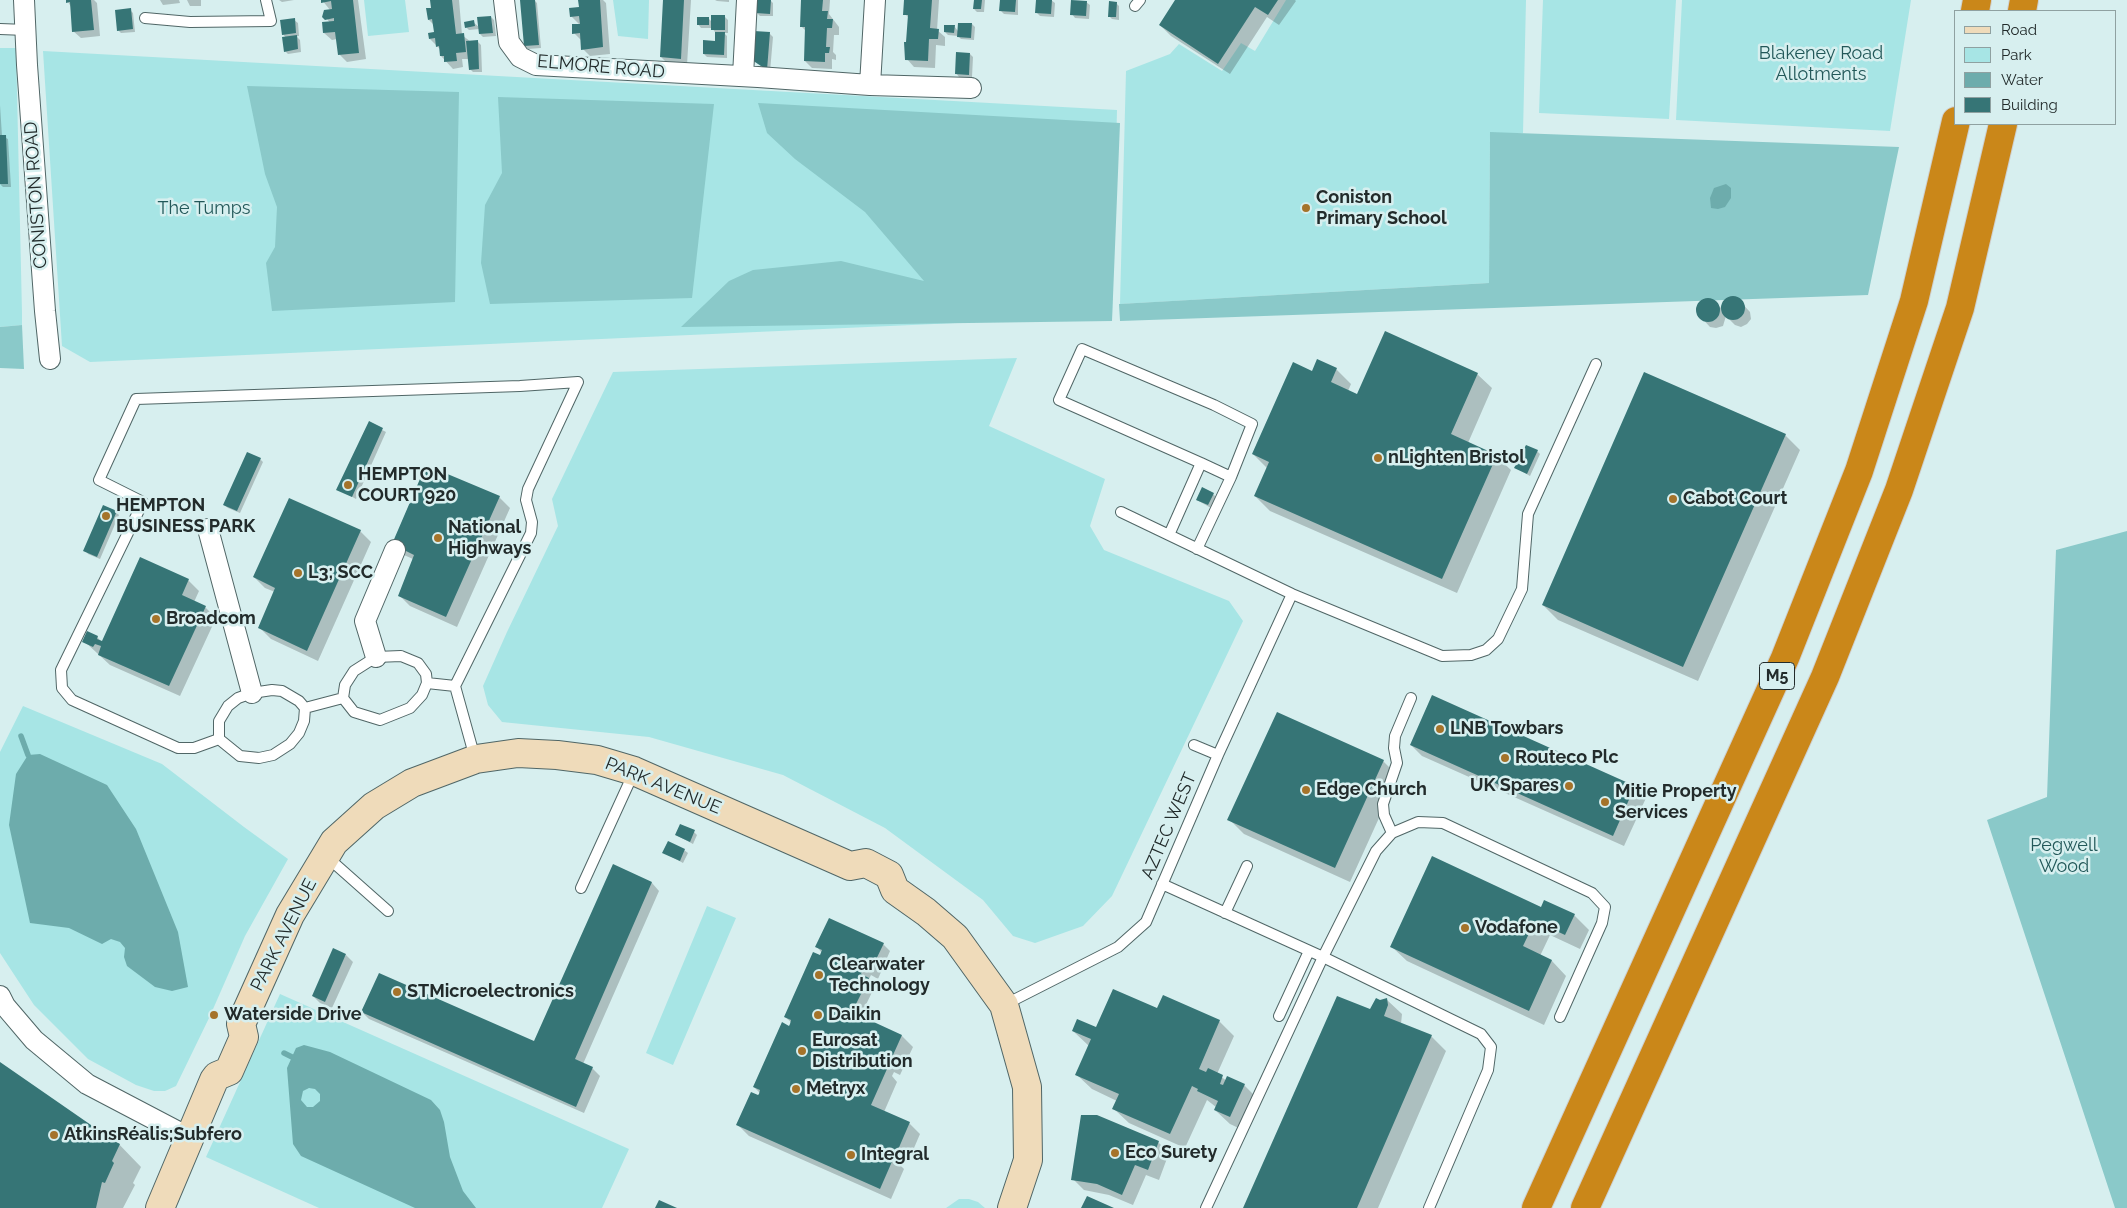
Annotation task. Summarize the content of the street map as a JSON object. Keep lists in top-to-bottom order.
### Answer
{
  "streets": {
    "highway": ["M5"],
    "street": ["ELMORE ROAD", "CONISTON ROAD", "PARK AVENUE"],
    "lane": ["AZTEC WEST"]
  },
  "crossings": [
    ["PARK AVENUE", "AZTEC WEST"]
  ],
  "parks": ["Blakeney Road Allotments", "The Tumps", "Pegwell Wood"],
  "places": [
    "Coniston Primary School",
    "nLighten Bristol",
    "HEMPTON COURT 920",
    "Cabot Court",
    "HEMPTON BUSINESS PARK",
    "National Highways",
    "L3; SCC",
    "Broadcom",
    "LNB Towbars",
    "Routeco Plc",
    "UK Spares",
    "Edge Church",
    "Mitie Property Services",
    "Vodafone",
    "Clearwater Technology",
    "STMicroelectronics",
    "Waterside Drive",
    "Daikin",
    "Eurosat Distribution",
    "Metryx",
    "AtkinsRéalis;Subfero",
    "Eco Surety",
    "Integral"
  ],
  "legend": [
    "Road",
    "Park",
    "Water",
    "Building"
  ]
}
